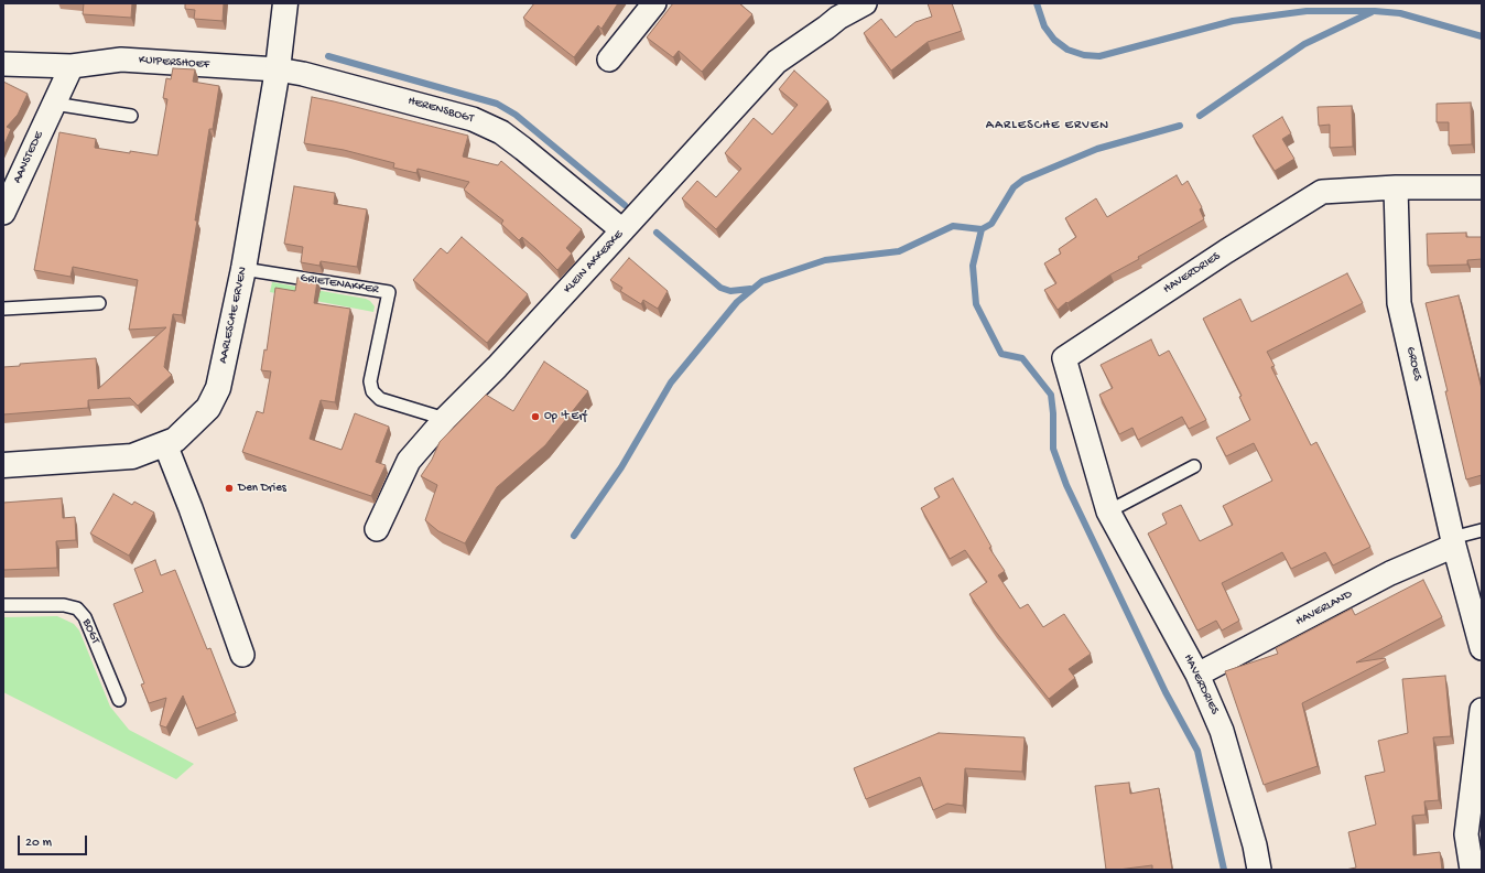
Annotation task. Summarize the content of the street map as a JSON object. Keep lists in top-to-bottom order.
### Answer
{
  "streets": {
    "street": [
      "KUIPERSHOEF",
      "HERENSBOGT",
      "AANSTEDE",
      "KLEIN AKKERKE",
      "HAVERDRIES",
      "AARLESCHE ERVEN",
      "GROES",
      "HAVERLAND"
    ],
    "lane": ["GRIETENAKKER", "BOGT"]
  },
  "crossings": [
    ["KUIPERSHOEF", "HERENSBOGT"],
    ["KUIPERSHOEF", "AANSTEDE"],
    ["KUIPERSHOEF", "AARLESCHE ERVEN"],
    ["HERENSBOGT", "KLEIN AKKERKE"],
    ["HERENSBOGT", "AARLESCHE ERVEN"],
    ["KLEIN AKKERKE", "GRIETENAKKER"],
    ["HAVERDRIES", "GROES"],
    ["HAVERDRIES", "HAVERLAND"],
    ["GRIETENAKKER", "AARLESCHE ERVEN"],
    ["GROES", "HAVERLAND"]
  ],
  "districts": ["AARLESCHE ERVEN"],
  "places": ["Op 't Erf", "Den Dries"],
  "scale_bar": "20 m"
}
